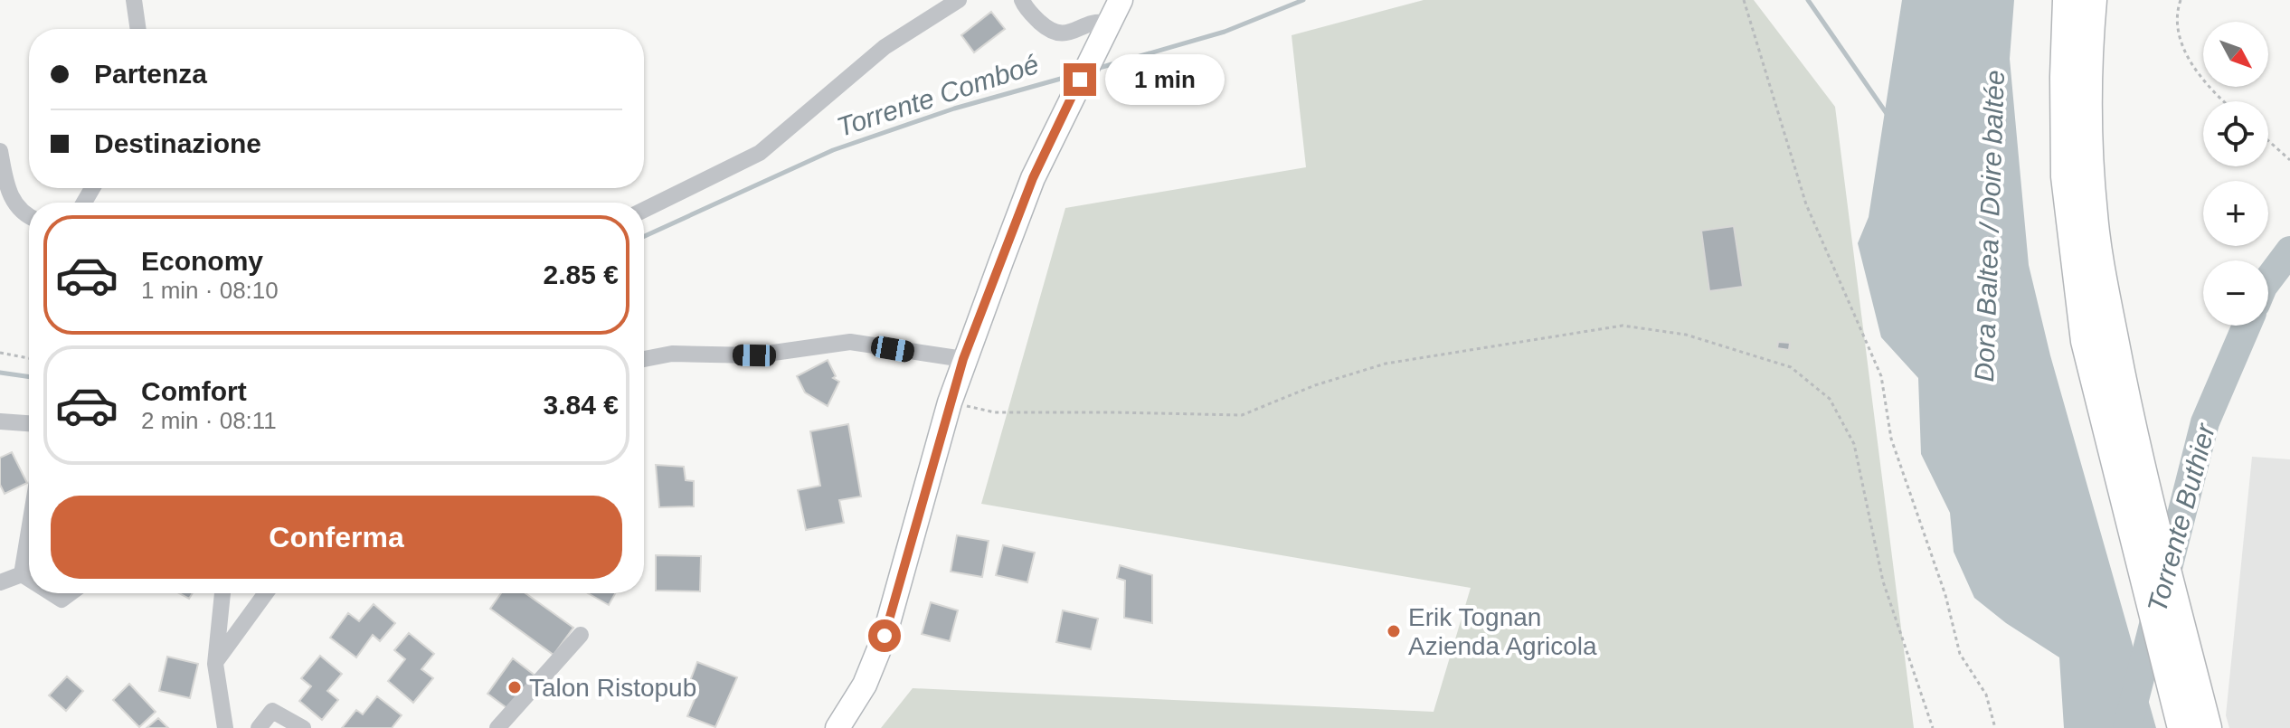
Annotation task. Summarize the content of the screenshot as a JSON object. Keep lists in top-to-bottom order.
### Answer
{
  "water": ["Torrente Comboé", "Dora Baltea / Doire baltée", "Torrente Buthier"],
  "places": ["Erik Tognan Azienda Agricola", "Talon Ristopub"],
  "north": "bottom right",
  "page": {
    "map_buttons": ["+", "−"],
    "banner": ["Partenza", "Destinazione"],
    "bubble": "1 min",
    "list": [
      {
        "name": "Economy",
        "note": "1 min · 08:10",
        "value": "2.85 €"
      },
      {
        "name": "Comfort",
        "note": "2 min · 08:11",
        "value": "3.84 €"
      }
    ],
    "buttons": "Conferma"
  }
}
